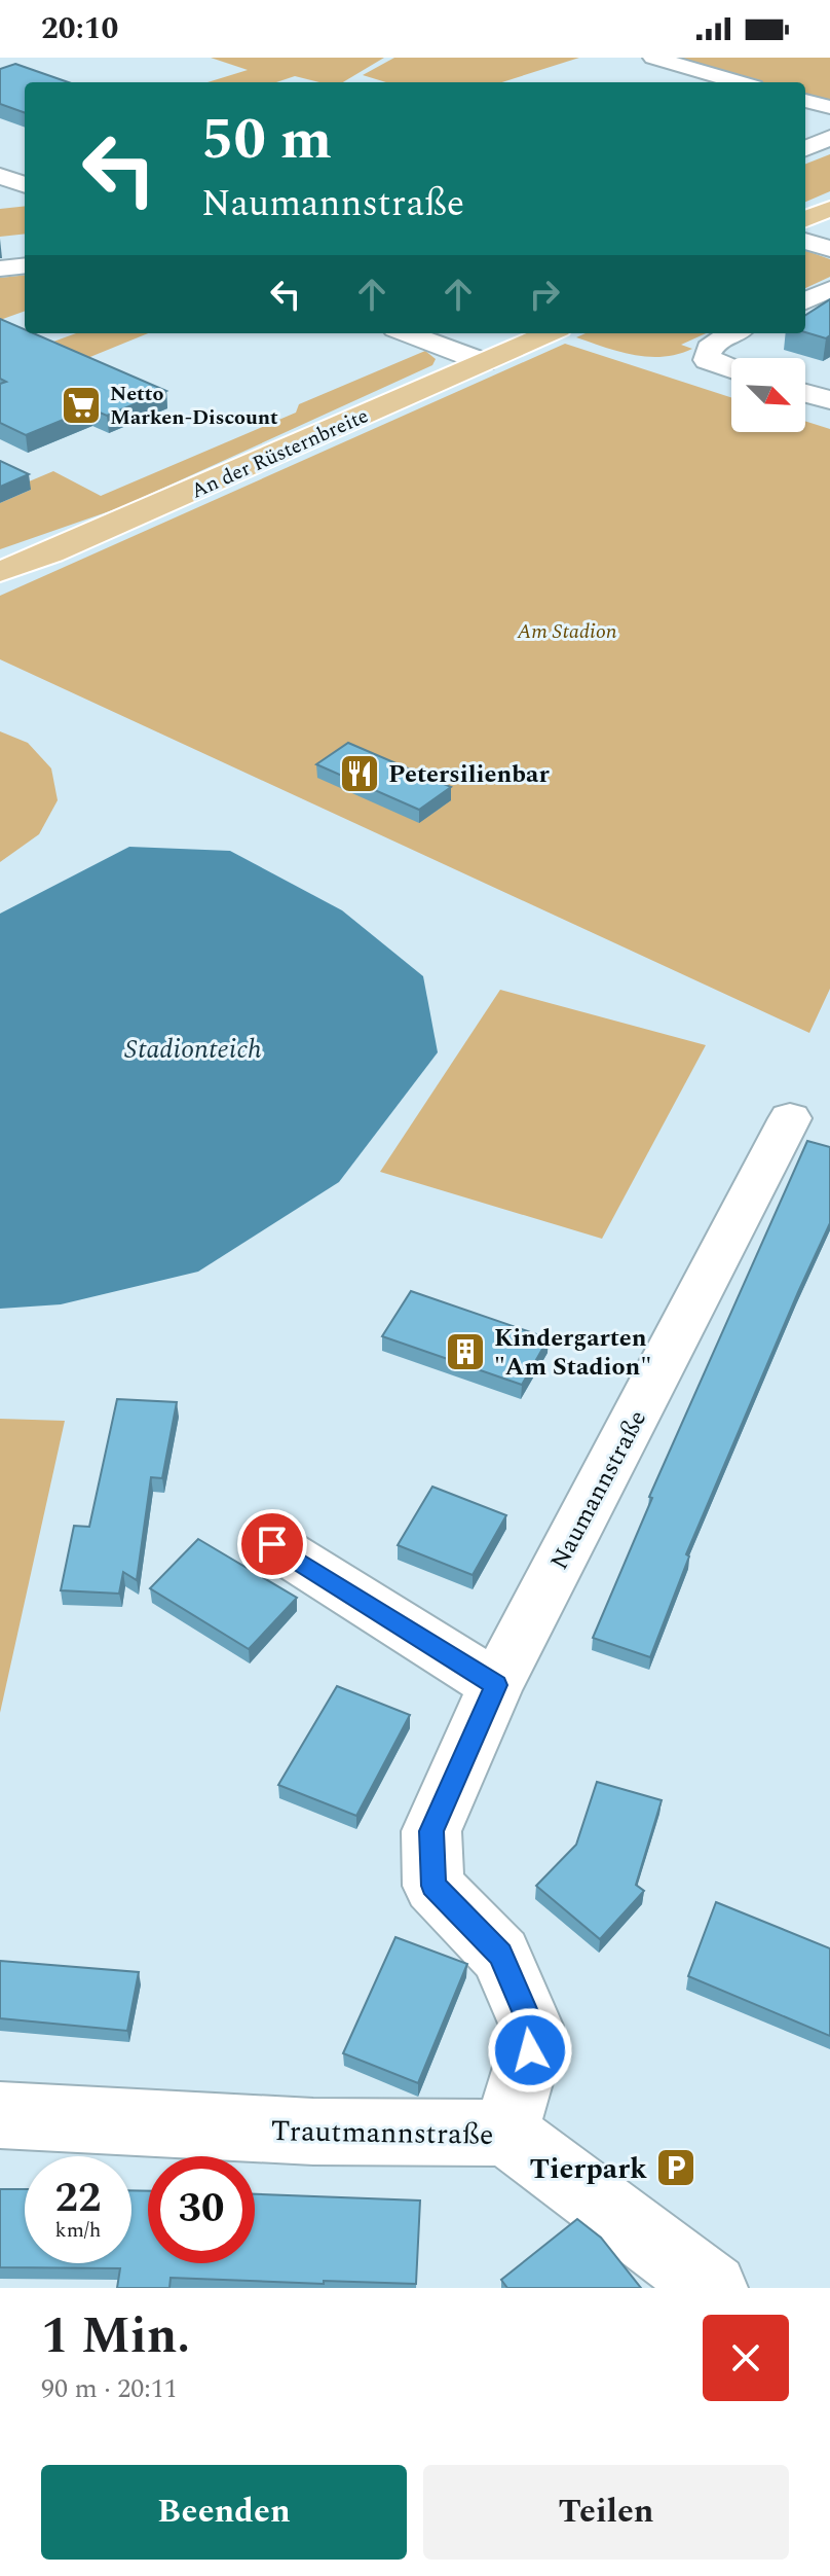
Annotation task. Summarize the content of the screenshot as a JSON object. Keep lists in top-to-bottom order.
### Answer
{
  "streets": {
    "main road": ["An der Rüsternbreite"],
    "street": ["Naumannstraße", "Trautmannstraße"]
  },
  "crossings": [
    ["Naumannstraße", "Trautmannstraße"]
  ],
  "water": ["Stadionteich"],
  "parks": ["Am Stadion"],
  "places": {
    "supermarket": ["Netto Marken-Discount"],
    "restaurant": ["Petersilienbar"],
    "building": ["Kindergarten \"Am Stadion\""],
    "parking": ["Tierpark"]
  },
  "north": "bottom right",
  "page": {
    "status": "20:10",
    "turn": ["50 m", "Naumannstraße"],
    "speed": "22 km/h",
    "limit": "30",
    "heading": ["1 Min.", "90 m · 20:11"],
    "buttons": ["Beenden", "Teilen"]
  }
}
